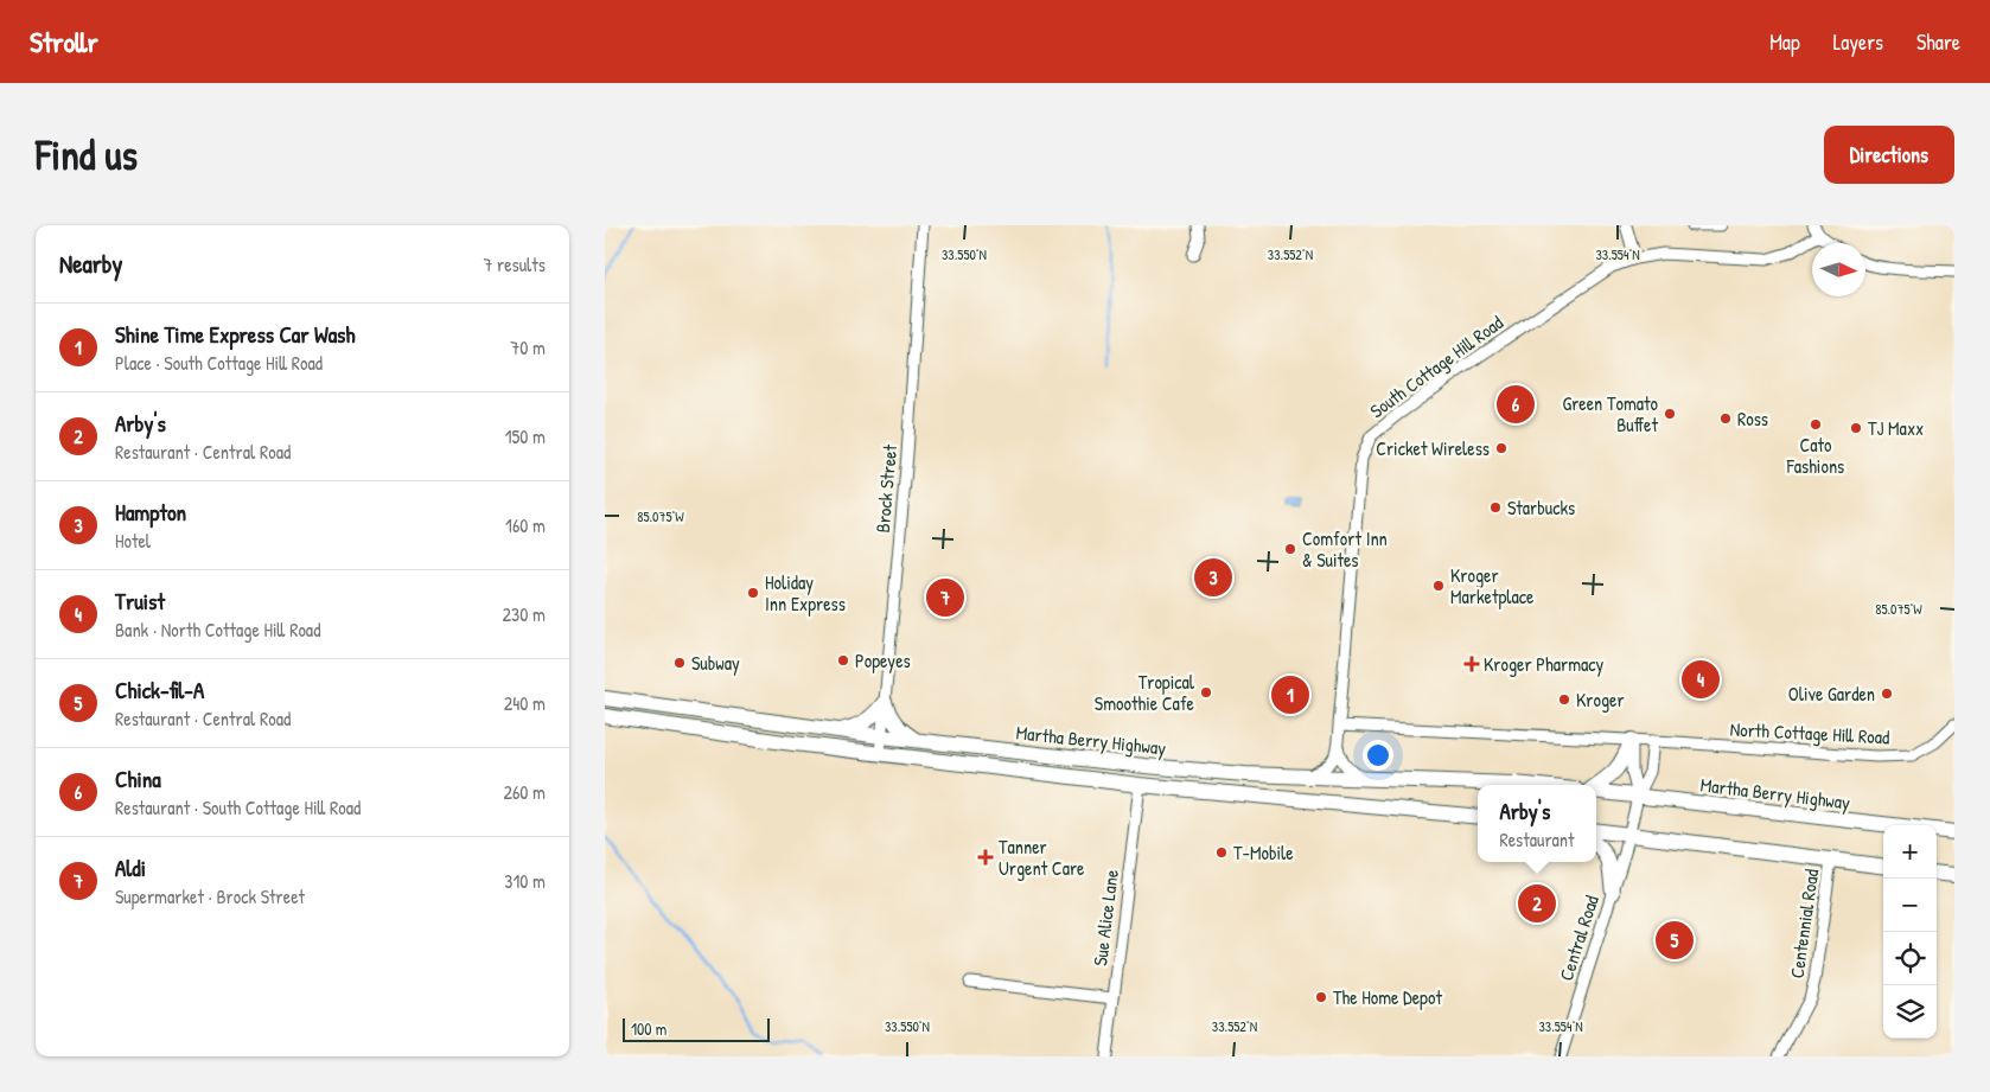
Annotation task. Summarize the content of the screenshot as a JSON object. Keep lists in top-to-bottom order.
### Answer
{
  "streets": {
    "highway": ["Martha Berry Highway"],
    "street": [
      "South Cottage Hill Road",
      "Brock Street",
      "North Cottage Hill Road",
      "Sue Alice Lane",
      "Centennial Road",
      "Central Road"
    ]
  },
  "crossings": [
    ["Brock Street", "Martha Berry Highway"],
    ["North Cottage Hill Road", "Central Road"],
    ["Martha Berry Highway", "Sue Alice Lane"],
    ["Martha Berry Highway", "Central Road"]
  ],
  "places": {
    "other": [
      "Green Tomato Buffet",
      "Ross",
      "Cato Fashions",
      "TJ Maxx",
      "Cricket Wireless",
      "Starbucks",
      "Comfort Inn & Suites",
      "Kroger Marketplace",
      "Holiday Inn Express",
      "Popeyes",
      "Subway",
      "Tropical Smoothie Cafe",
      "Olive Garden",
      "Kroger",
      "T-Mobile",
      "The Home Depot"
    ],
    "health": ["Kroger Pharmacy", "Tanner Urgent Care"]
  },
  "scale_bar": "100 m",
  "north": "right",
  "page": {
    "header": "Strollr",
    "nav": ["Map", "Layers", "Share"],
    "buttons": "Directions",
    "title": "Find us",
    "heading": ["Nearby", "7 results"],
    "list": [
      {
        "mark": "1",
        "name": "Shine Time Express Car Wash",
        "note": "Place · South Cottage Hill Road",
        "value": "70 m"
      },
      {
        "mark": "2",
        "name": "Arby's",
        "note": "Restaurant · Central Road",
        "value": "150 m"
      },
      {
        "mark": "3",
        "name": "Hampton",
        "note": "Hotel",
        "value": "160 m"
      },
      {
        "mark": "4",
        "name": "Truist",
        "note": "Bank · North Cottage Hill Road",
        "value": "230 m"
      },
      {
        "mark": "5",
        "name": "Chick-fil-A",
        "note": "Restaurant · Central Road",
        "value": "240 m"
      },
      {
        "mark": "6",
        "name": "China",
        "note": "Restaurant · South Cottage Hill Road",
        "value": "260 m"
      },
      {
        "mark": "7",
        "name": "Aldi",
        "note": "Supermarket · Brock Street",
        "value": "310 m"
      }
    ],
    "pins": [
      "6",
      "3",
      "7",
      "4",
      "1",
      "2",
      "5"
    ],
    "popup": ["Arby's", "Restaurant"],
    "map_buttons": ["+", "−"],
    "scale": "100 m"
  },
  "coordinates": [
    "33.550°N",
    "33.552°N",
    "33.554°N",
    "85.075°W"
  ]
}
